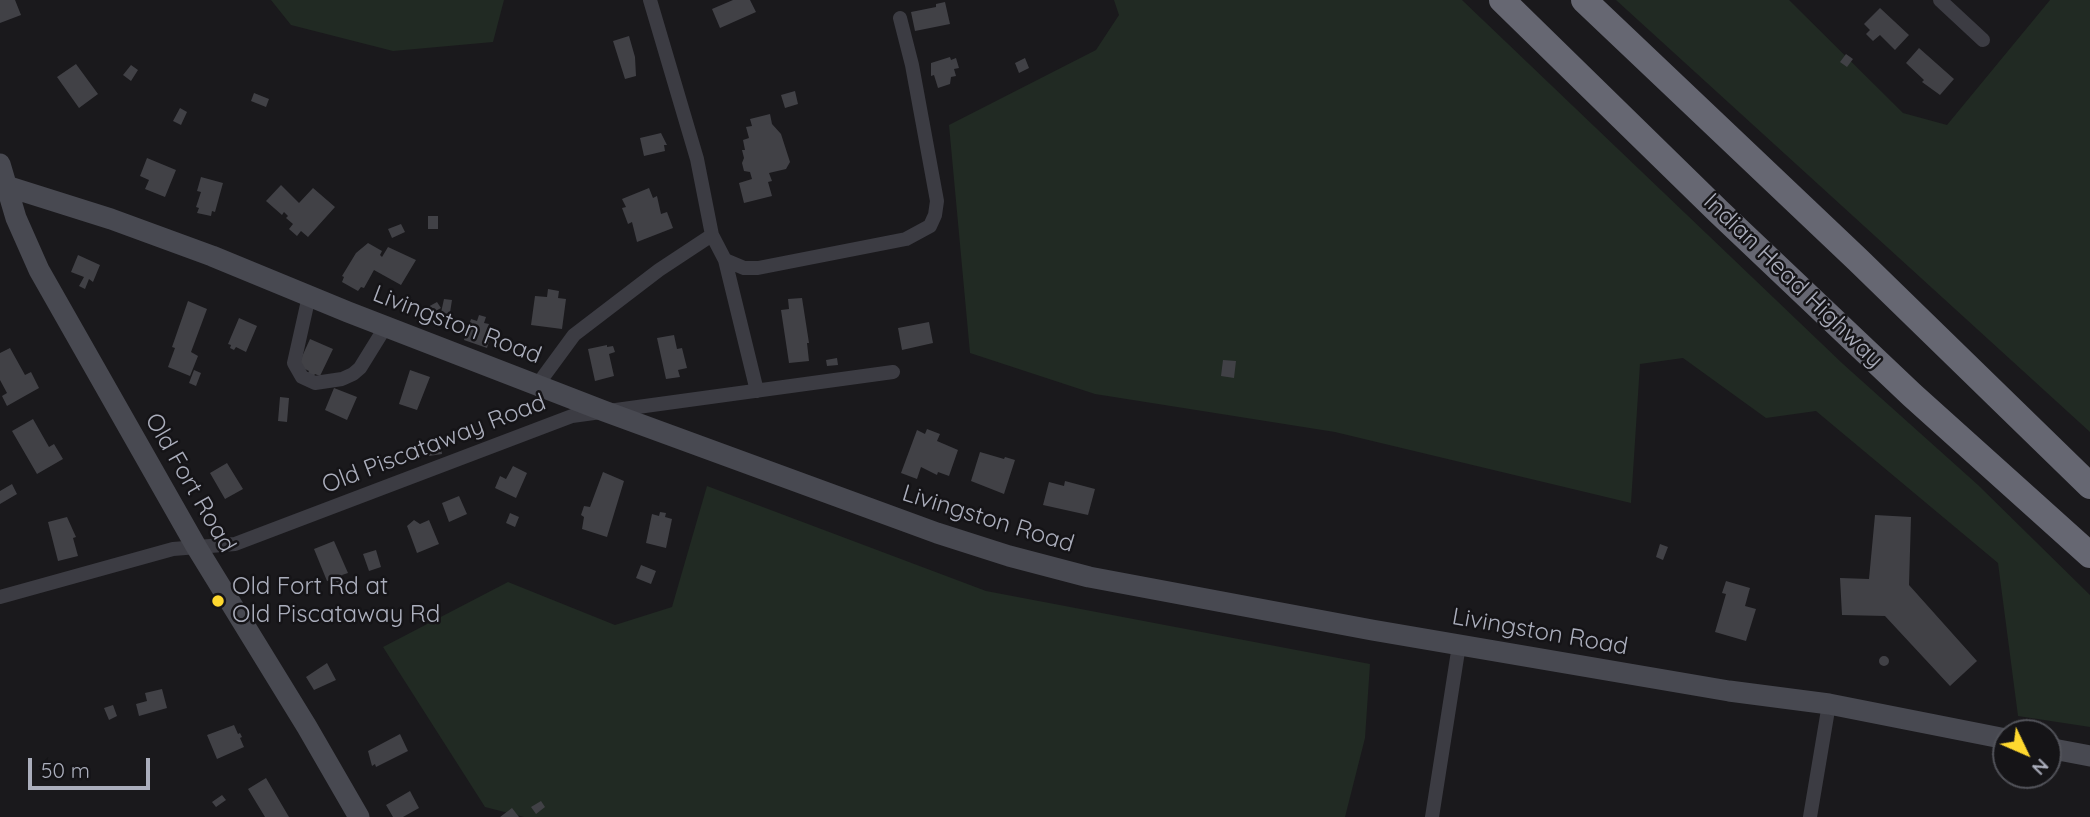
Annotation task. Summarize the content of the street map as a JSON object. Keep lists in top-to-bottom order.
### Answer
{
  "streets": {
    "highway": ["Indian Head Highway"],
    "main road": ["Livingston Road", "Old Fort Road"],
    "street": ["Old Piscataway Road"]
  },
  "crossings": [
    ["Livingston Road", "Old Piscataway Road"],
    ["Livingston Road", "Old Fort Road"],
    ["Old Piscataway Road", "Old Fort Road"]
  ],
  "places": ["Old Fort Rd at Old Piscataway Rd"],
  "scale_bar": "50 m",
  "north": "bottom right"
}
